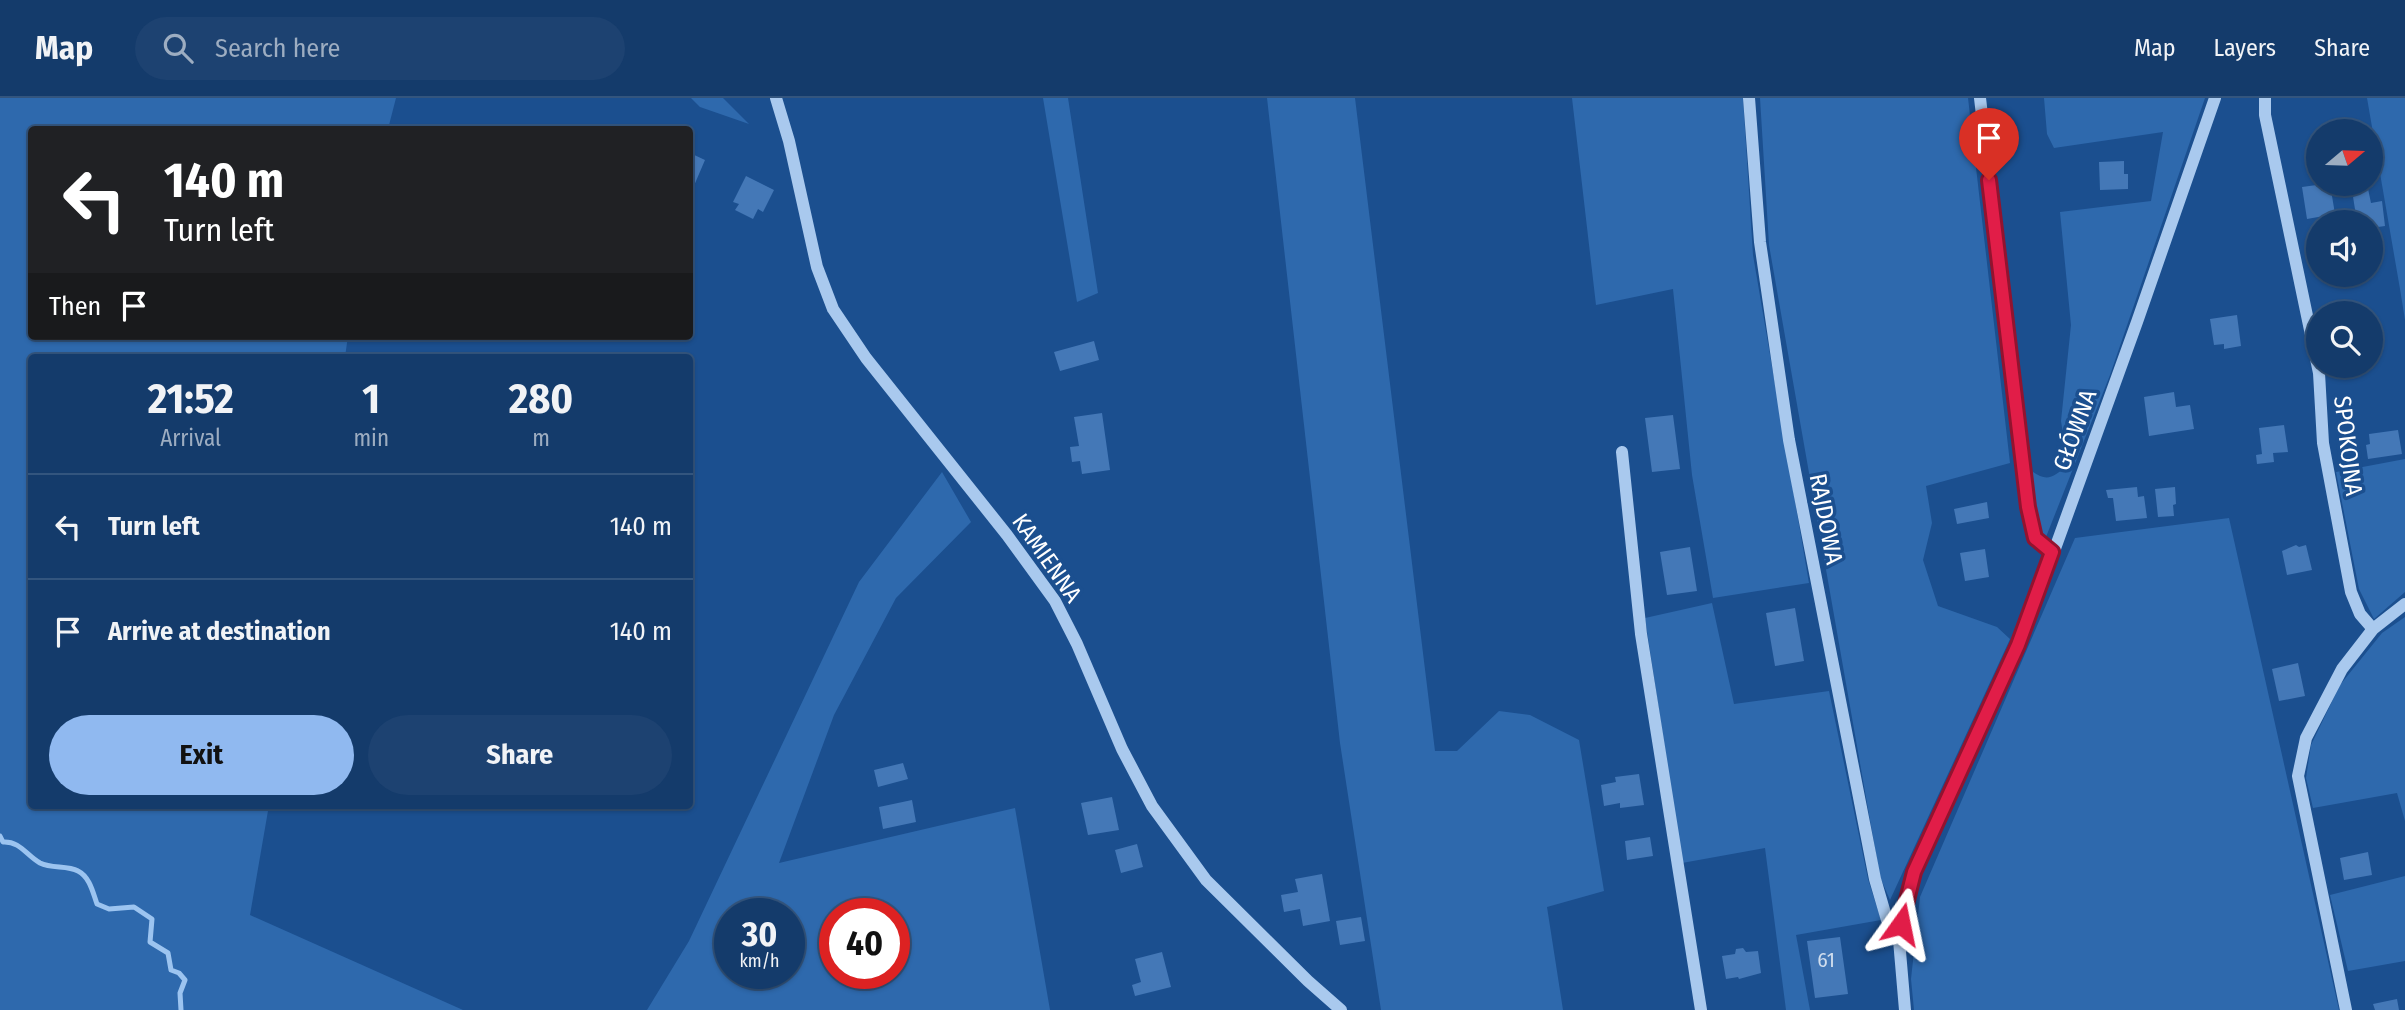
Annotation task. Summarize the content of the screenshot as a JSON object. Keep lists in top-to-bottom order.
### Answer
{
  "streets": {
    "street": [
      "GŁÓWNA",
      "SPOKOJNA",
      "RAJDOWA",
      "KAMIENNA"
    ]
  },
  "crossings": [
    ["GŁÓWNA", "RAJDOWA"]
  ],
  "house_numbers": ["61"],
  "north": "right",
  "page": {
    "header": "Map",
    "search": "Search here",
    "nav": ["Map", "Layers", "Share"],
    "turn": ["140 m", "Turn left"],
    "then": "Then",
    "eta": [
      "21:52",
      "Arrival",
      "1",
      "min",
      "280",
      "m"
    ],
    "list": [
      {
        "name": "Turn left",
        "value": "140 m"
      },
      {
        "name": "Arrive at destination",
        "value": "140 m"
      }
    ],
    "buttons": ["Exit", "Share"],
    "speed": "30 km/h",
    "limit": "40"
  }
}
